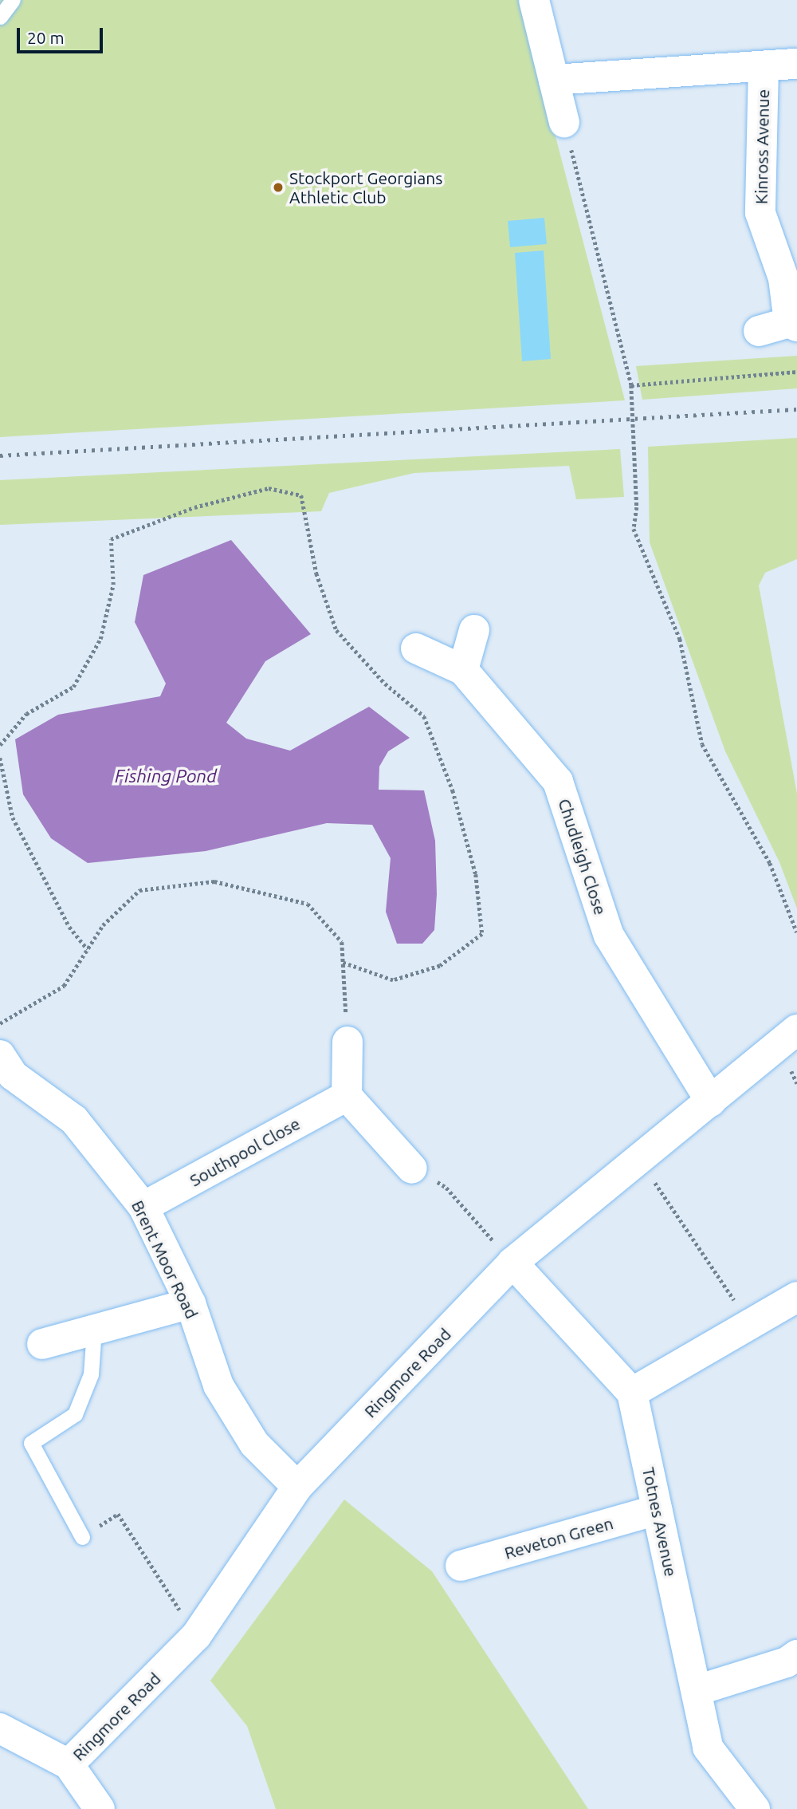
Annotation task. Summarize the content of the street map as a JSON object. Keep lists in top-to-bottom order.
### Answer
{
  "streets": {
    "street": [
      "Kinross Avenue",
      "Chudleigh Close",
      "Southpool Close",
      "Brent Moor Road",
      "Ringmore Road",
      "Totnes Avenue",
      "Reveton Green"
    ]
  },
  "crossings": [
    ["Chudleigh Close", "Ringmore Road"],
    ["Southpool Close", "Brent Moor Road"],
    ["Brent Moor Road", "Ringmore Road"],
    ["Totnes Avenue", "Reveton Green"]
  ],
  "water": ["Fishing Pond"],
  "places": ["Stockport Georgians Athletic Club"],
  "scale_bar": "20 m"
}
